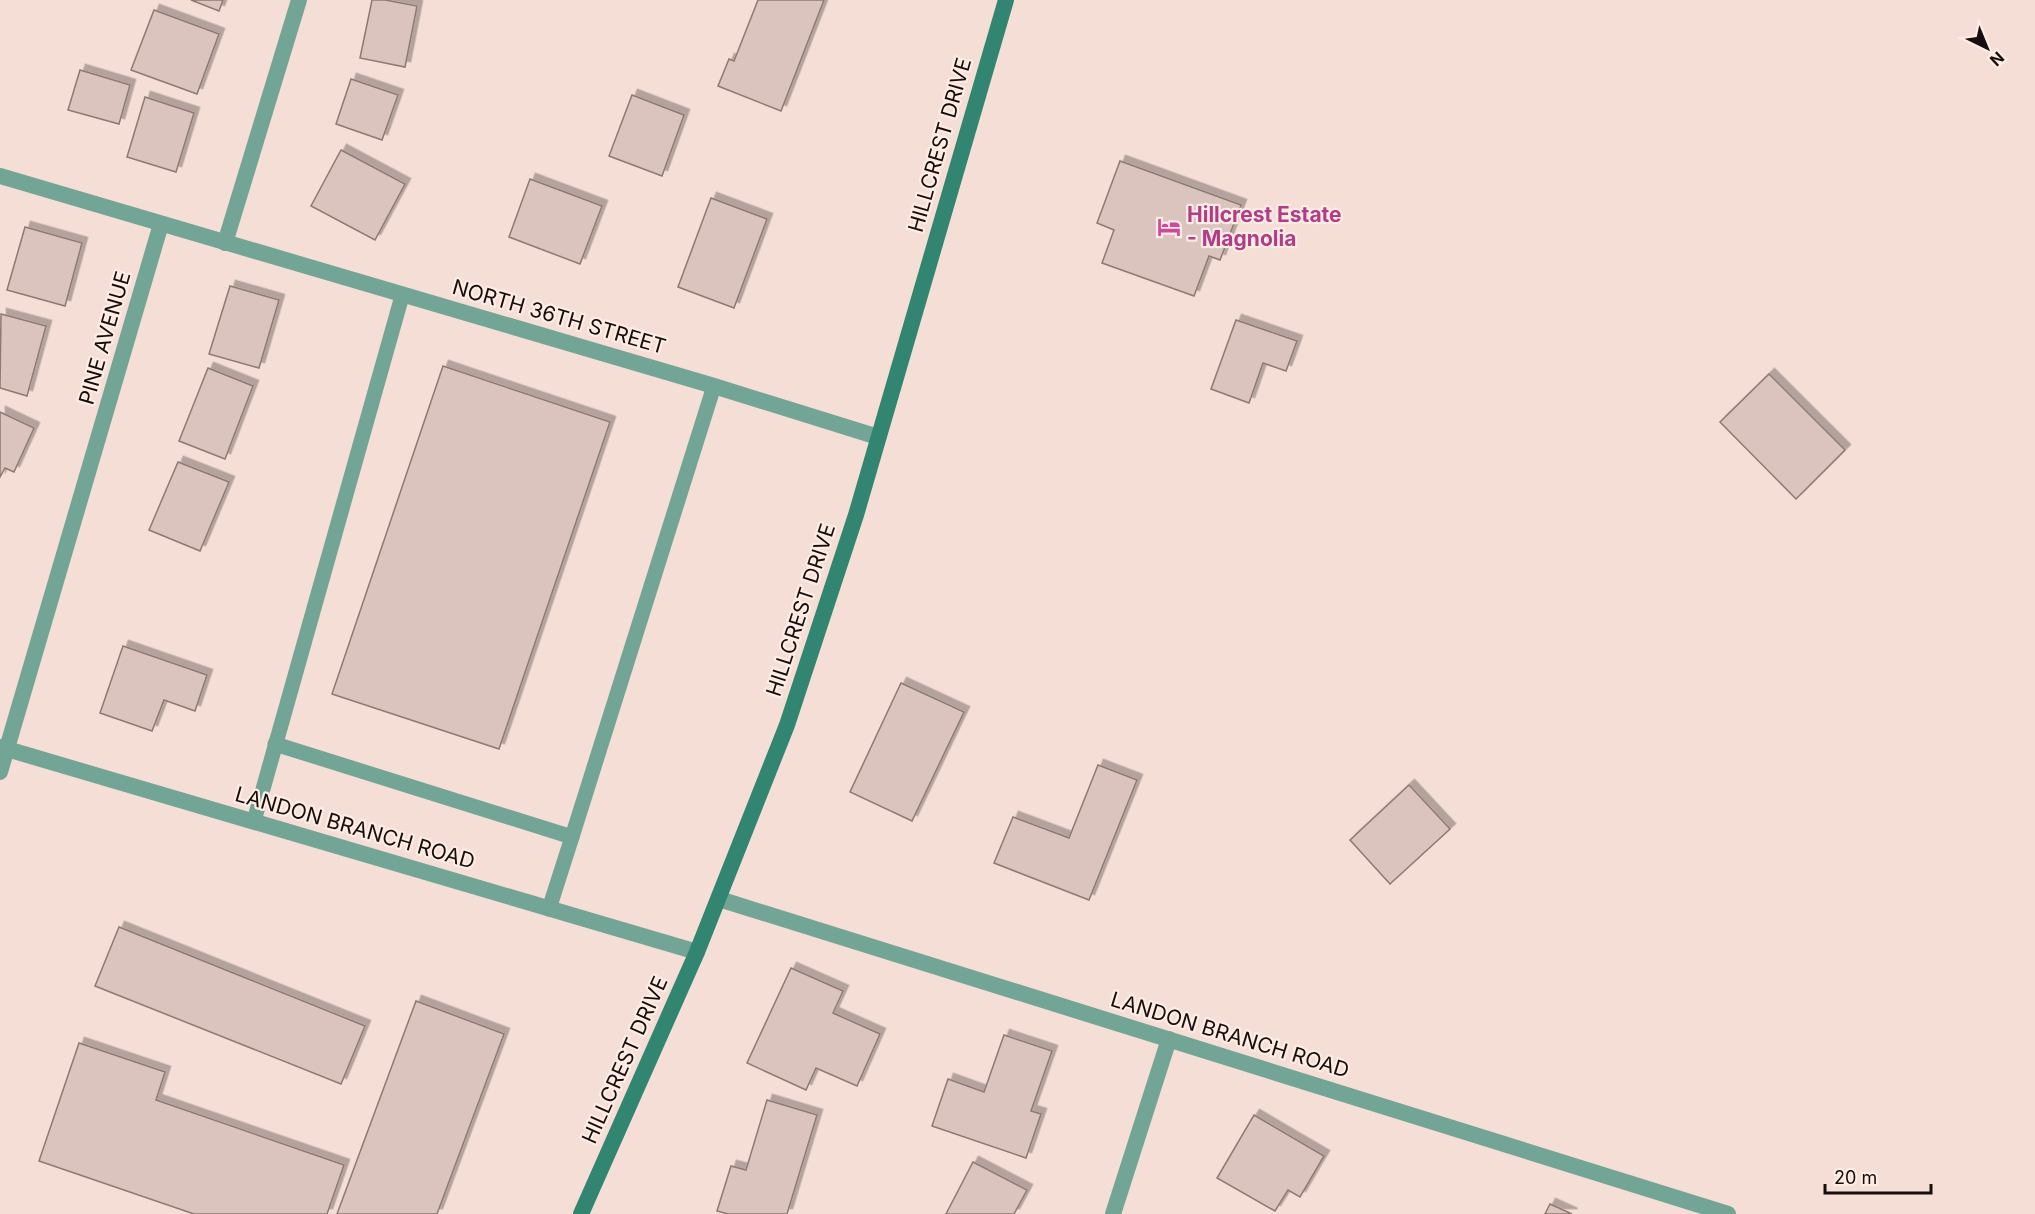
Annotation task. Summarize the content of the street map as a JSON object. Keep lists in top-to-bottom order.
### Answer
{
  "streets": {
    "main road": ["HILLCREST DRIVE"],
    "street": ["NORTH 36TH STREET", "PINE AVENUE", "LANDON BRANCH ROAD"]
  },
  "crossings": [
    ["HILLCREST DRIVE", "NORTH 36TH STREET"],
    ["HILLCREST DRIVE", "LANDON BRANCH ROAD"],
    ["PINE AVENUE", "LANDON BRANCH ROAD"]
  ],
  "places": {
    "hotel": ["Hillcrest Estate - Magnolia"]
  },
  "scale_bar": "20 m",
  "north": "bottom right"
}
